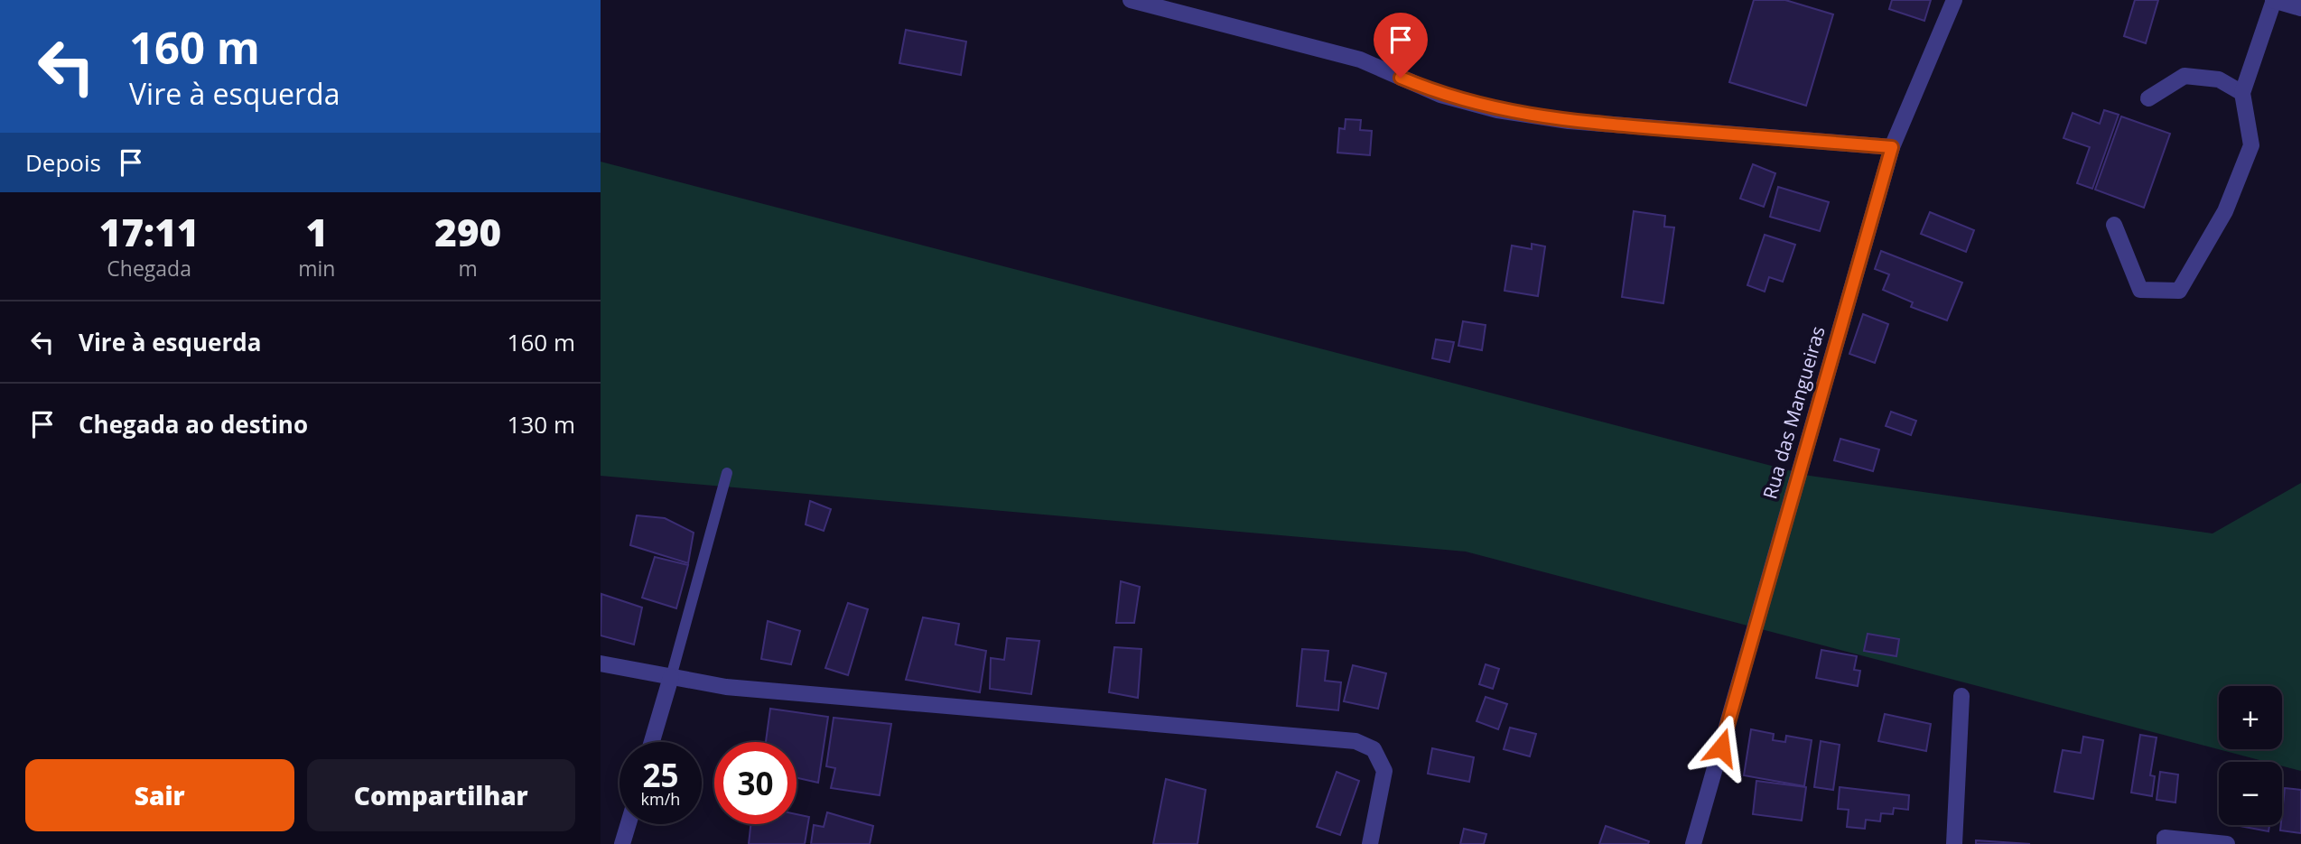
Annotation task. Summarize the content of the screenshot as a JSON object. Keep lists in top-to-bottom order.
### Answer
{
  "streets": {
    "street": ["Rua das Mangueiras"]
  },
  "page": {
    "turn": ["160 m", "Vire à esquerda"],
    "then": "Depois",
    "eta": [
      "17:11",
      "Chegada",
      "1",
      "min",
      "290",
      "m"
    ],
    "list": [
      {
        "name": "Vire à esquerda",
        "value": "160 m"
      },
      {
        "name": "Chegada ao destino",
        "value": "130 m"
      }
    ],
    "map_buttons": ["+", "−"],
    "speed": "25 km/h",
    "limit": "30",
    "buttons": ["Sair", "Compartilhar"]
  }
}
